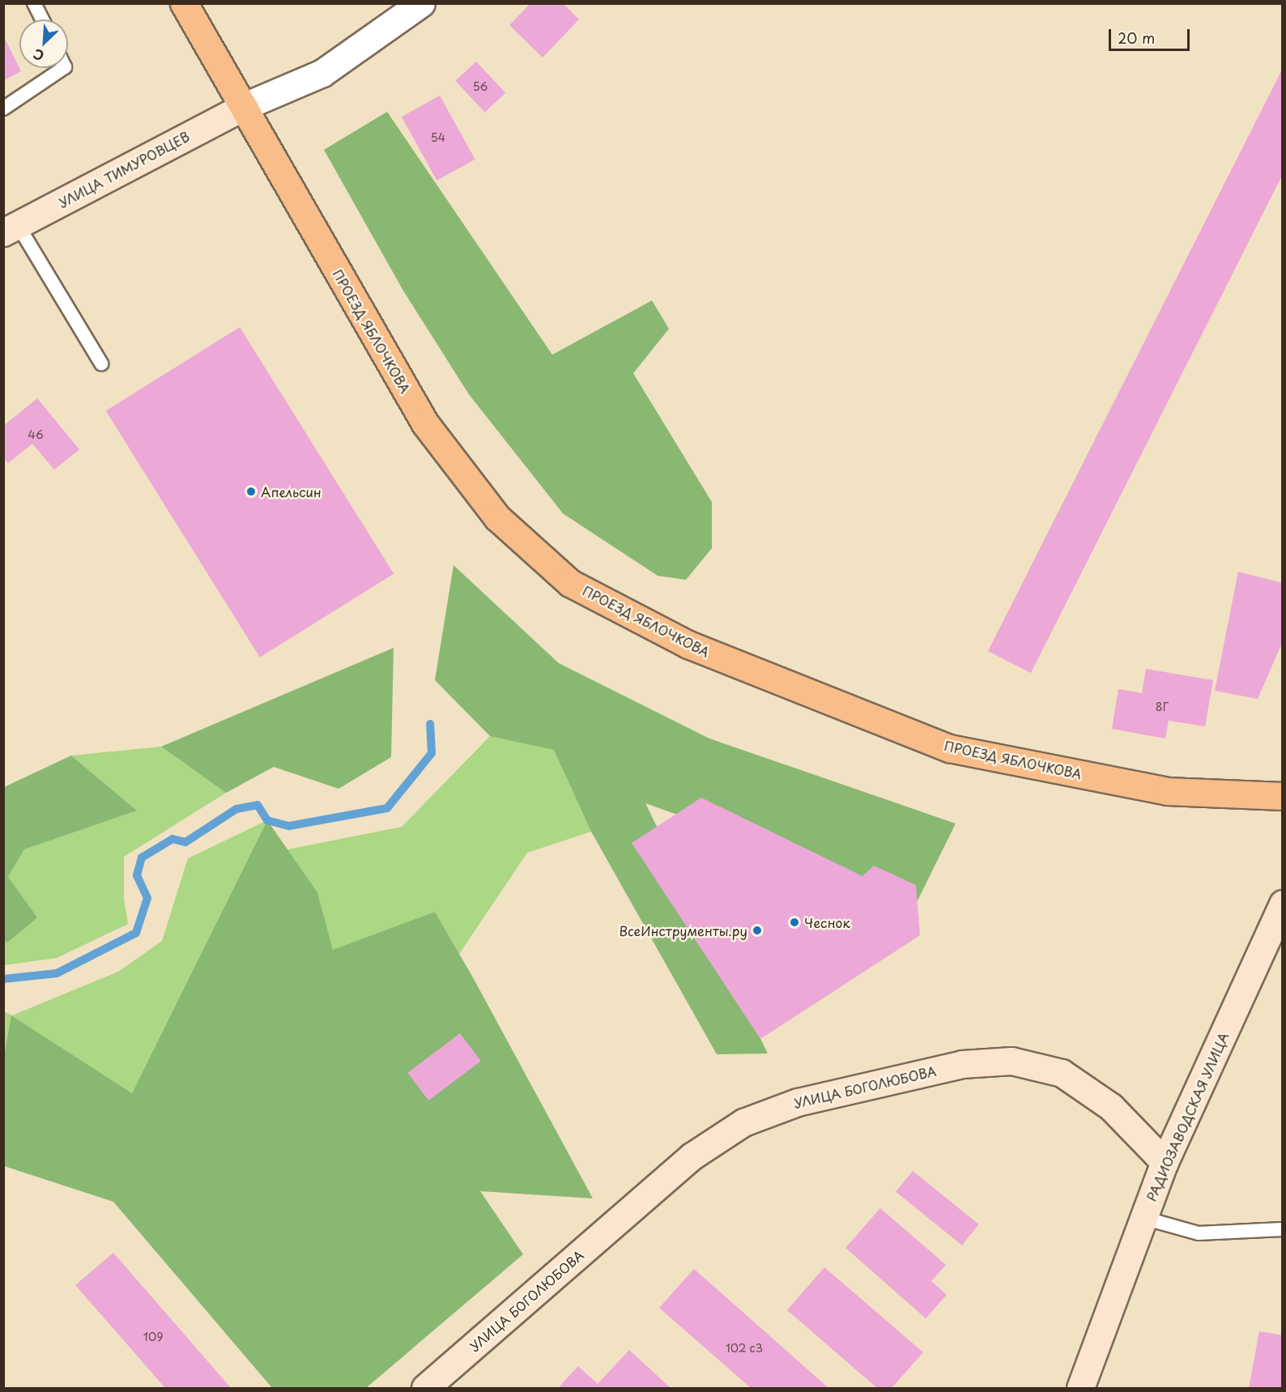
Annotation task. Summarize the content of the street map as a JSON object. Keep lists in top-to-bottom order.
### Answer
{
  "streets": {
    "main road": ["ПРОЕЗД ЯБЛОЧКОВА"],
    "street": ["УЛИЦА ТИМУРОВЦЕВ", "УЛИЦА БОГОЛЮБОВА", "РАДИОЗАВОДСКАЯ УЛИЦА"]
  },
  "crossings": [
    ["УЛИЦА ТИМУРОВЦЕВ", "ПРОЕЗД ЯБЛОЧКОВА"],
    ["УЛИЦА БОГОЛЮБОВА", "РАДИОЗАВОДСКАЯ УЛИЦА"]
  ],
  "places": ["Апельсин", "Чеснок", "ВсеИнструменты.ру"],
  "house_numbers": [
    "56",
    "54",
    "46",
    "8Г",
    "109",
    "102 с3"
  ],
  "scale_bar": "20 m",
  "north": "bottom left"
}
